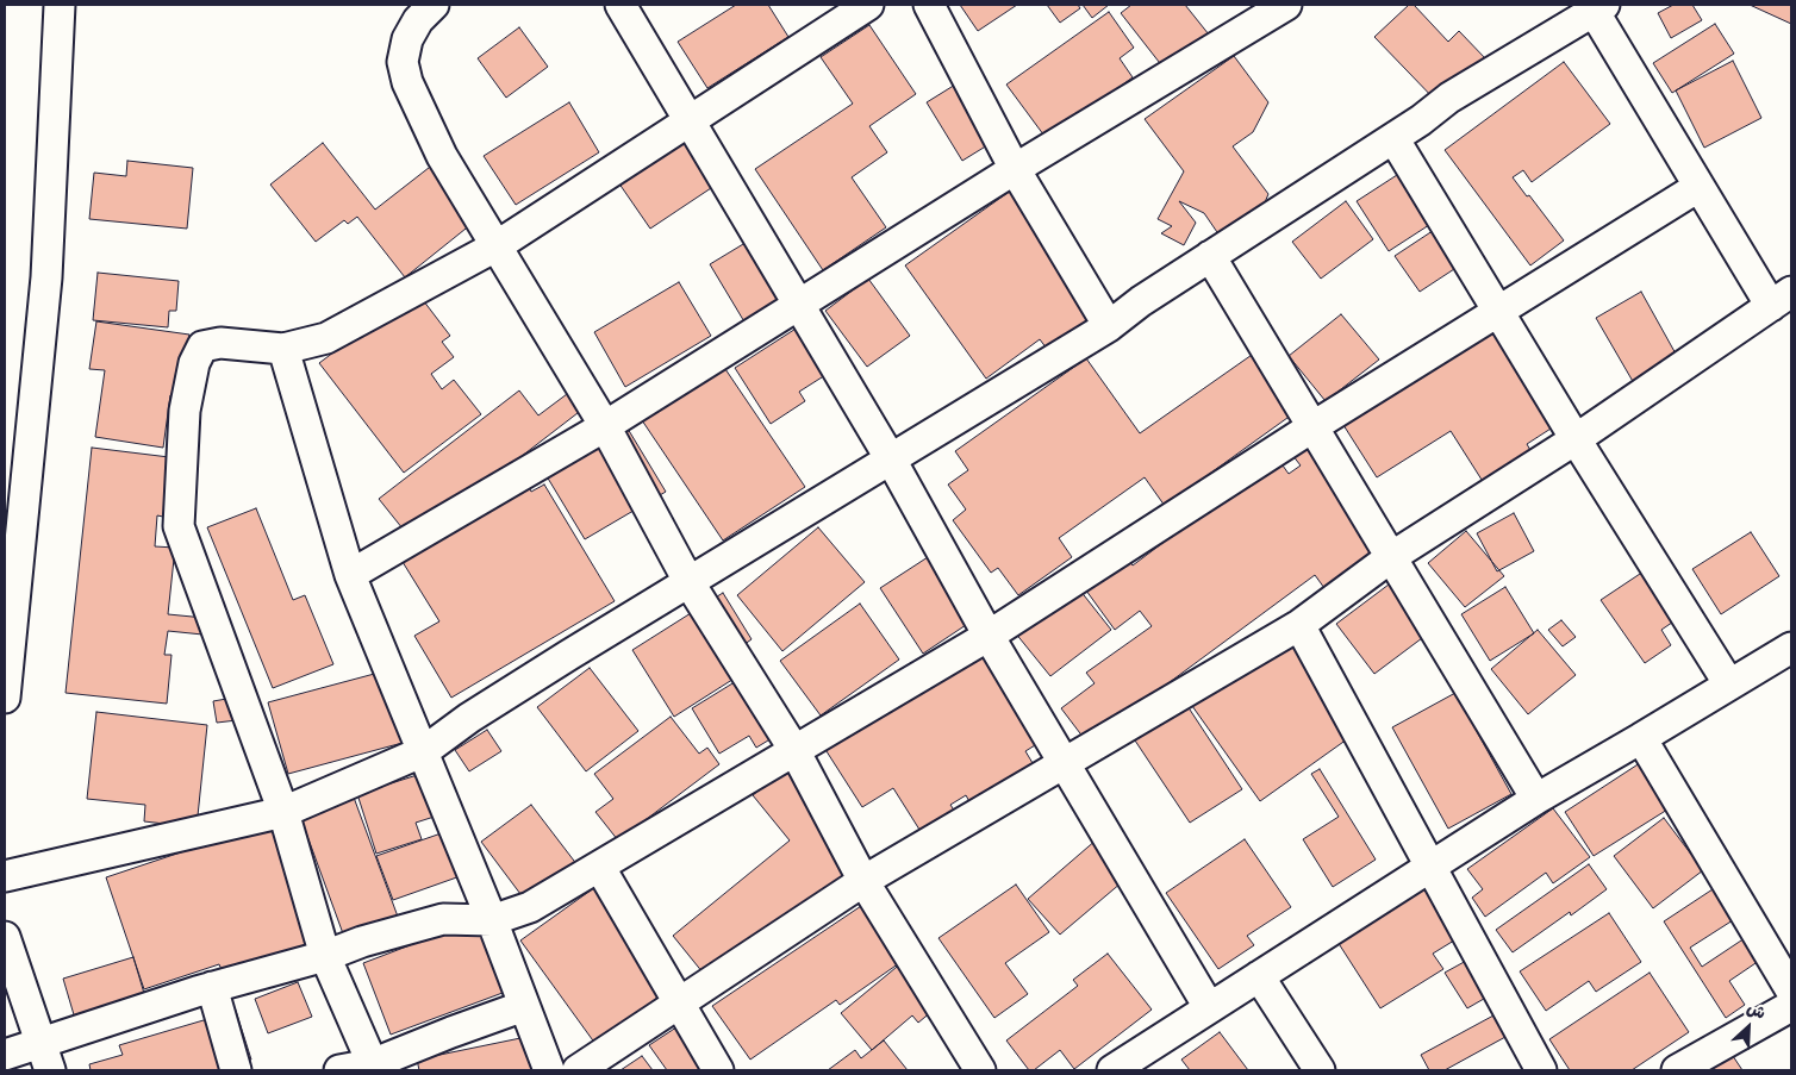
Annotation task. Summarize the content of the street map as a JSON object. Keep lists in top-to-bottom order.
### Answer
{
  "north": "top right"
}
